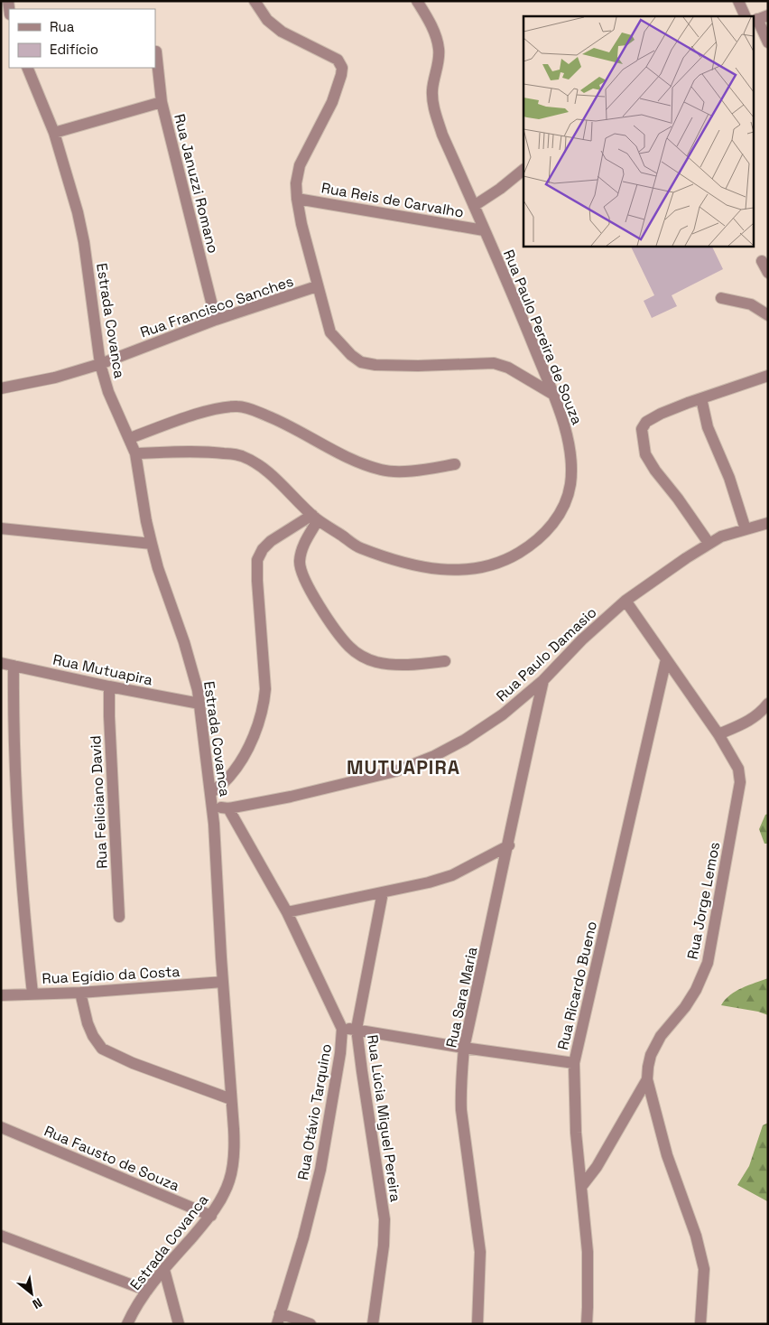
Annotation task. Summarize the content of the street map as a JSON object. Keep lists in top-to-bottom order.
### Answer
{
  "streets": {
    "street": [
      "Rua Januzzi Romano",
      "Rua Reis de Carvalho",
      "Rua Francisco Sanches",
      "Estrada Covanca",
      "Rua Paulo Pereira de Souza",
      "Rua Paulo Damasio",
      "Rua Mutuapira",
      "Rua Feliciano David",
      "Rua Jorge Lemos",
      "Rua Egídio da Costa",
      "Rua Ricardo Bueno",
      "Rua Sara Maria",
      "Rua Otávio Tarquino",
      "Rua Lúcia Miguel Pereira",
      "Rua Fausto de Souza"
    ]
  },
  "crossings": [
    ["Rua Januzzi Romano", "Rua Francisco Sanches"],
    ["Rua Reis de Carvalho", "Rua Paulo Pereira de Souza"],
    ["Rua Francisco Sanches", "Estrada Covanca"],
    ["Estrada Covanca", "Rua Paulo Pereira de Souza"],
    ["Estrada Covanca", "Rua Mutuapira"],
    ["Estrada Covanca", "Rua Egídio da Costa"],
    ["Estrada Covanca", "Rua Fausto de Souza"],
    ["Rua Paulo Damasio", "Rua Jorge Lemos"],
    ["Rua Paulo Damasio", "Rua Sara Maria"],
    ["Rua Paulo Damasio", "Rua Otávio Tarquino"],
    ["Rua Mutuapira", "Rua Feliciano David"],
    ["Rua Jorge Lemos", "Rua Ricardo Bueno"]
  ],
  "districts": ["MUTUAPIRA"],
  "legend": ["Rua", "Edifício"],
  "north": "bottom right"
}
